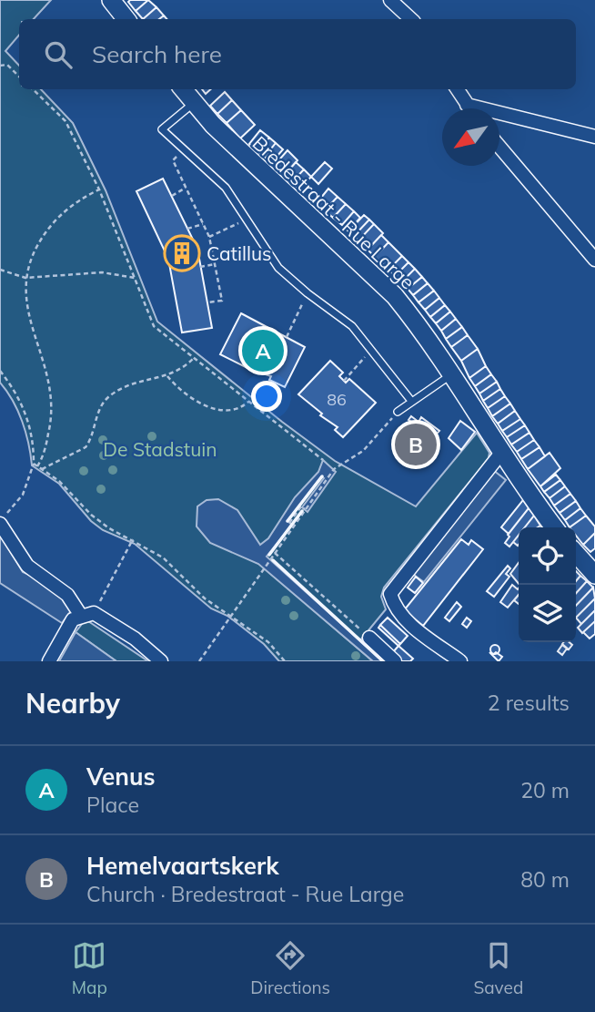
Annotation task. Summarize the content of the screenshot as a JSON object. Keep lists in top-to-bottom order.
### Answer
{
  "streets": {
    "street": ["Bredestraat - Rue Large"]
  },
  "parks": ["De Stadstuin"],
  "places": {
    "building": ["Catillus"]
  },
  "house_numbers": ["86"],
  "north": "bottom left",
  "page": {
    "search": "Search here",
    "pins": ["A", "B"],
    "heading": ["Nearby", "2 results"],
    "list": [
      {
        "mark": "A",
        "name": "Venus",
        "note": "Place",
        "value": "20 m"
      },
      {
        "mark": "B",
        "name": "Hemelvaartskerk",
        "note": "Church · Bredestraat - Rue Large",
        "value": "80 m"
      }
    ],
    "nav": ["Map", "Directions", "Saved"]
  }
}
